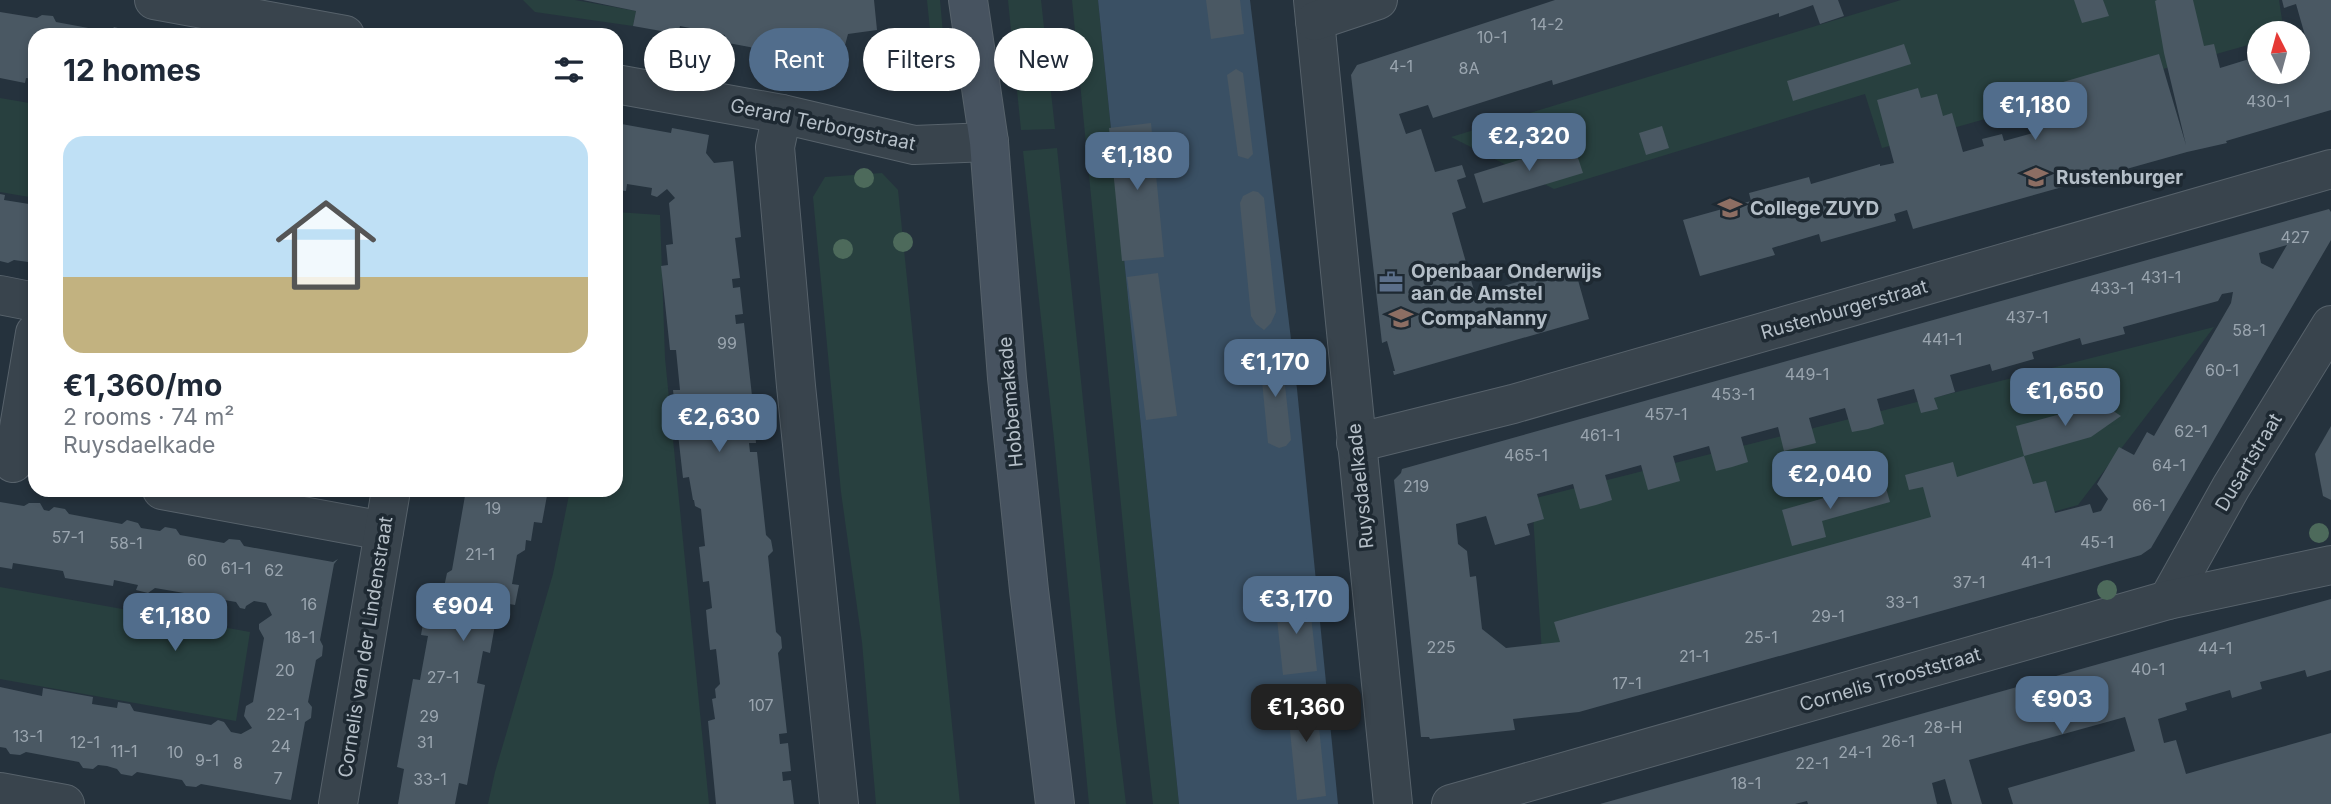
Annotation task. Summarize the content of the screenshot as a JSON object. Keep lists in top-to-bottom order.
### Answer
{
  "streets": {
    "main road": ["Hobbemakade"],
    "street": [
      "Gerard Terborgstraat",
      "Rustenburgerstraat",
      "Dusartstraat",
      "Ruysdaelkade",
      "Cornelis van der Lindenstraat",
      "Cornelis Trooststraat"
    ]
  },
  "crossings": [
    ["Gerard Terborgstraat", "Hobbemakade"],
    ["Rustenburgerstraat", "Ruysdaelkade"],
    ["Dusartstraat", "Cornelis Trooststraat"]
  ],
  "places": {
    "school or university": ["Rustenburger", "College ZUYD", "CompaNanny"],
    "office": ["Openbaar Onderwijs aan de Amstel"]
  },
  "house_numbers": [
    "14-2",
    "10-1",
    "4-1",
    "8A",
    "430-1",
    "427",
    "431-1",
    "433-1",
    "437-1",
    "58-1",
    "441-1",
    "99",
    "60-1",
    "449-1",
    "453-1",
    "457-1",
    "62-1",
    "461-1",
    "465-1",
    "64-1",
    "219",
    "66-1",
    "19",
    "57-1",
    "45-1",
    "58-1",
    "21-1",
    "60",
    "41-1",
    "61-1",
    "62",
    "37-1",
    "33-1",
    "16",
    "29-1",
    "18-1",
    "25-1",
    "225",
    "44-1",
    "21-1",
    "40-1",
    "20",
    "27-1",
    "17-1",
    "107",
    "22-1",
    "29",
    "28-H",
    "13-1",
    "26-1",
    "12-1",
    "31",
    "24",
    "11-1",
    "10",
    "24-1",
    "9-1",
    "8",
    "22-1",
    "7",
    "33-1",
    "18-1"
  ],
  "north": "top",
  "page": {
    "chip": [
      "Buy",
      "Rent",
      "Filters",
      "New"
    ],
    "heading": "12 homes",
    "price": [
      "€1,180",
      "€2,320",
      "€1,180",
      "€1,170",
      "€1,650",
      "€2,630",
      "€2,040",
      "€3,170",
      "€904",
      "€1,180",
      "€903",
      "€1,360"
    ],
    "list": [
      {
        "name": "€1,360/mo",
        "note": "2 rooms · 74 m² · Ruysdaelkade"
      }
    ]
  }
}
